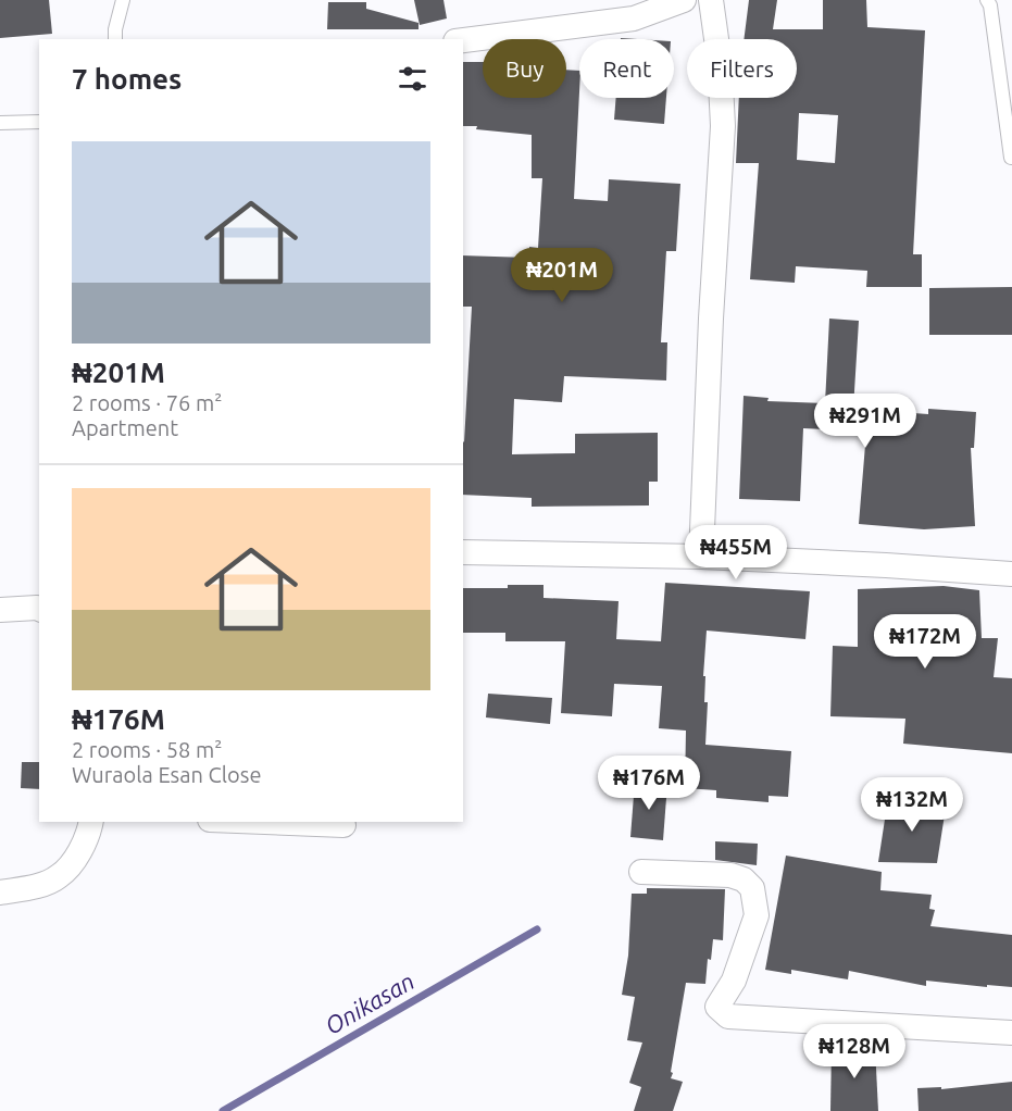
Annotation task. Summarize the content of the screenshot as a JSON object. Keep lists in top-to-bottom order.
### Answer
{
  "water": ["Onikasan"],
  "page": {
    "chip": ["Buy", "Rent", "Filters"],
    "heading": "7 homes",
    "list": [
      {
        "name": "₦201M",
        "note": "2 rooms · 76 m² · Apartment"
      },
      {
        "name": "₦176M",
        "note": "2 rooms · 58 m² · Wuraola Esan Close"
      }
    ],
    "price": [
      "₦201M",
      "₦291M",
      "₦455M",
      "₦172M",
      "₦176M",
      "₦132M",
      "₦128M"
    ]
  }
}
